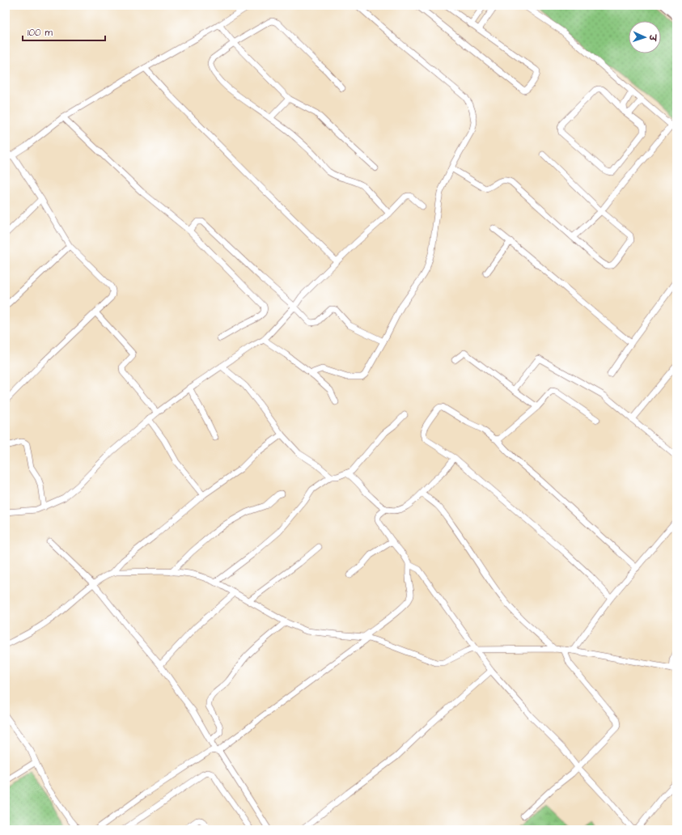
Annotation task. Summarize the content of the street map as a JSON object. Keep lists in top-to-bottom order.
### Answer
{
  "scale_bar": "100 m",
  "north": "right"
}
